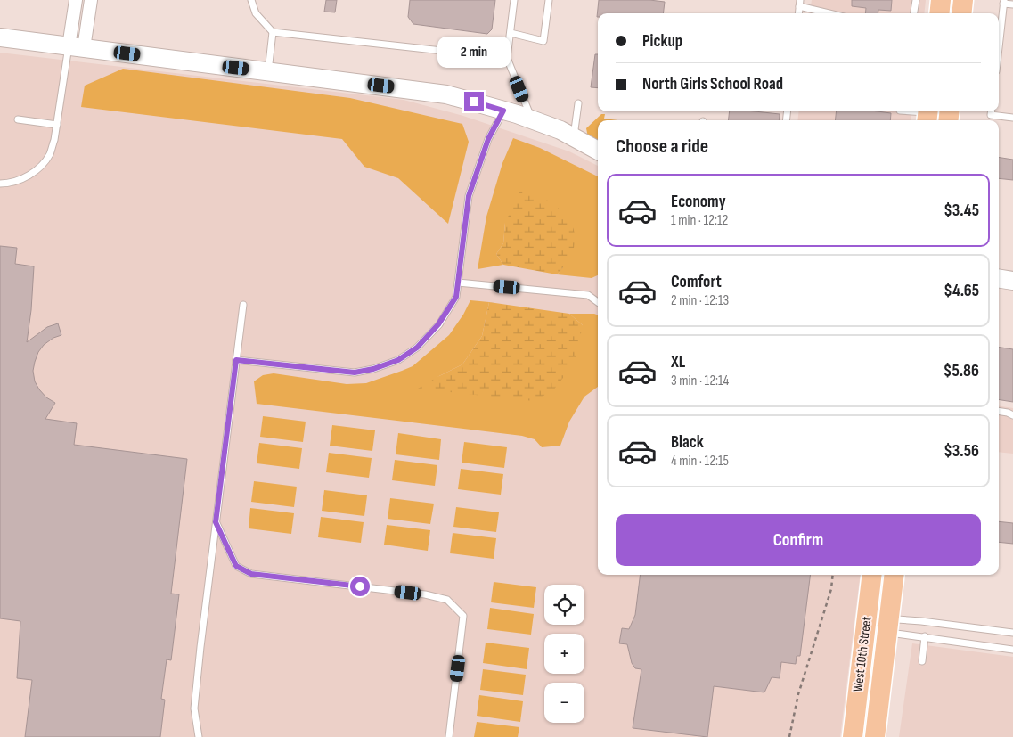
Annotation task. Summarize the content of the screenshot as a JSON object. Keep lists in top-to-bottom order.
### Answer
{
  "streets": {
    "main road": ["West 10th Street"]
  },
  "page": {
    "banner": ["Pickup", "North Girls School Road"],
    "bubble": "2 min",
    "heading": "Choose a ride",
    "list": [
      {
        "name": "Economy",
        "note": "1 min · 12:12",
        "value": "$3.45"
      },
      {
        "name": "Comfort",
        "note": "2 min · 12:13",
        "value": "$4.65"
      },
      {
        "name": "XL",
        "note": "3 min · 12:14",
        "value": "$5.86"
      },
      {
        "name": "Black",
        "note": "4 min · 12:15",
        "value": "$3.56"
      }
    ],
    "buttons": "Confirm",
    "map_buttons": ["+", "−"]
  }
}
